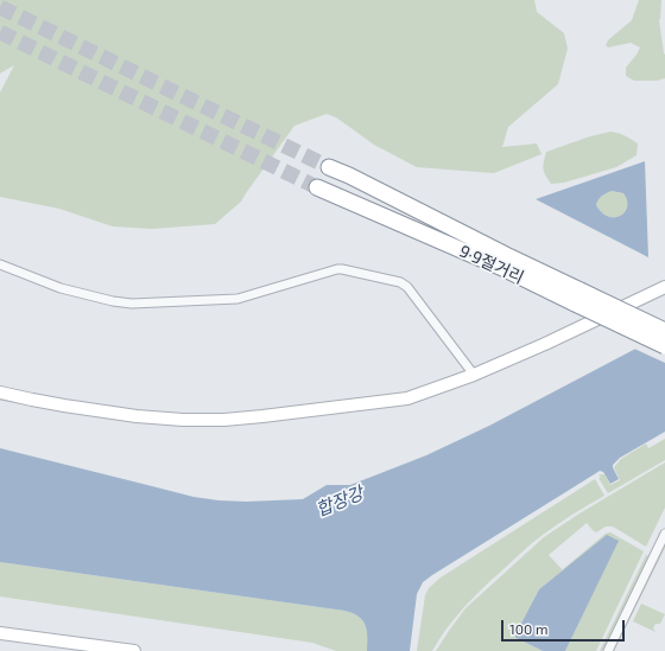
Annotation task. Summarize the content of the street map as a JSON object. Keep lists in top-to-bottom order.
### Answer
{
  "streets": {
    "highway": ["9·9절거리"]
  },
  "water": ["합장강"],
  "scale_bar": "100 m"
}
